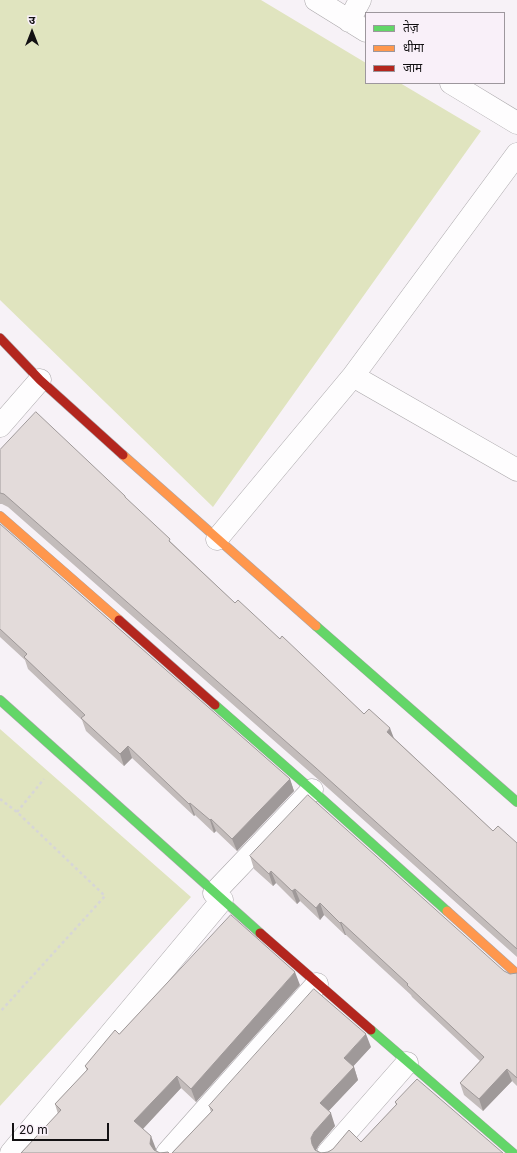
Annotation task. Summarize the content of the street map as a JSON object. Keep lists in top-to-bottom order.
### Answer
{
  "legend": ["तेज़", "धीमा", "जाम"],
  "scale_bar": "20 m",
  "north": "top"
}
